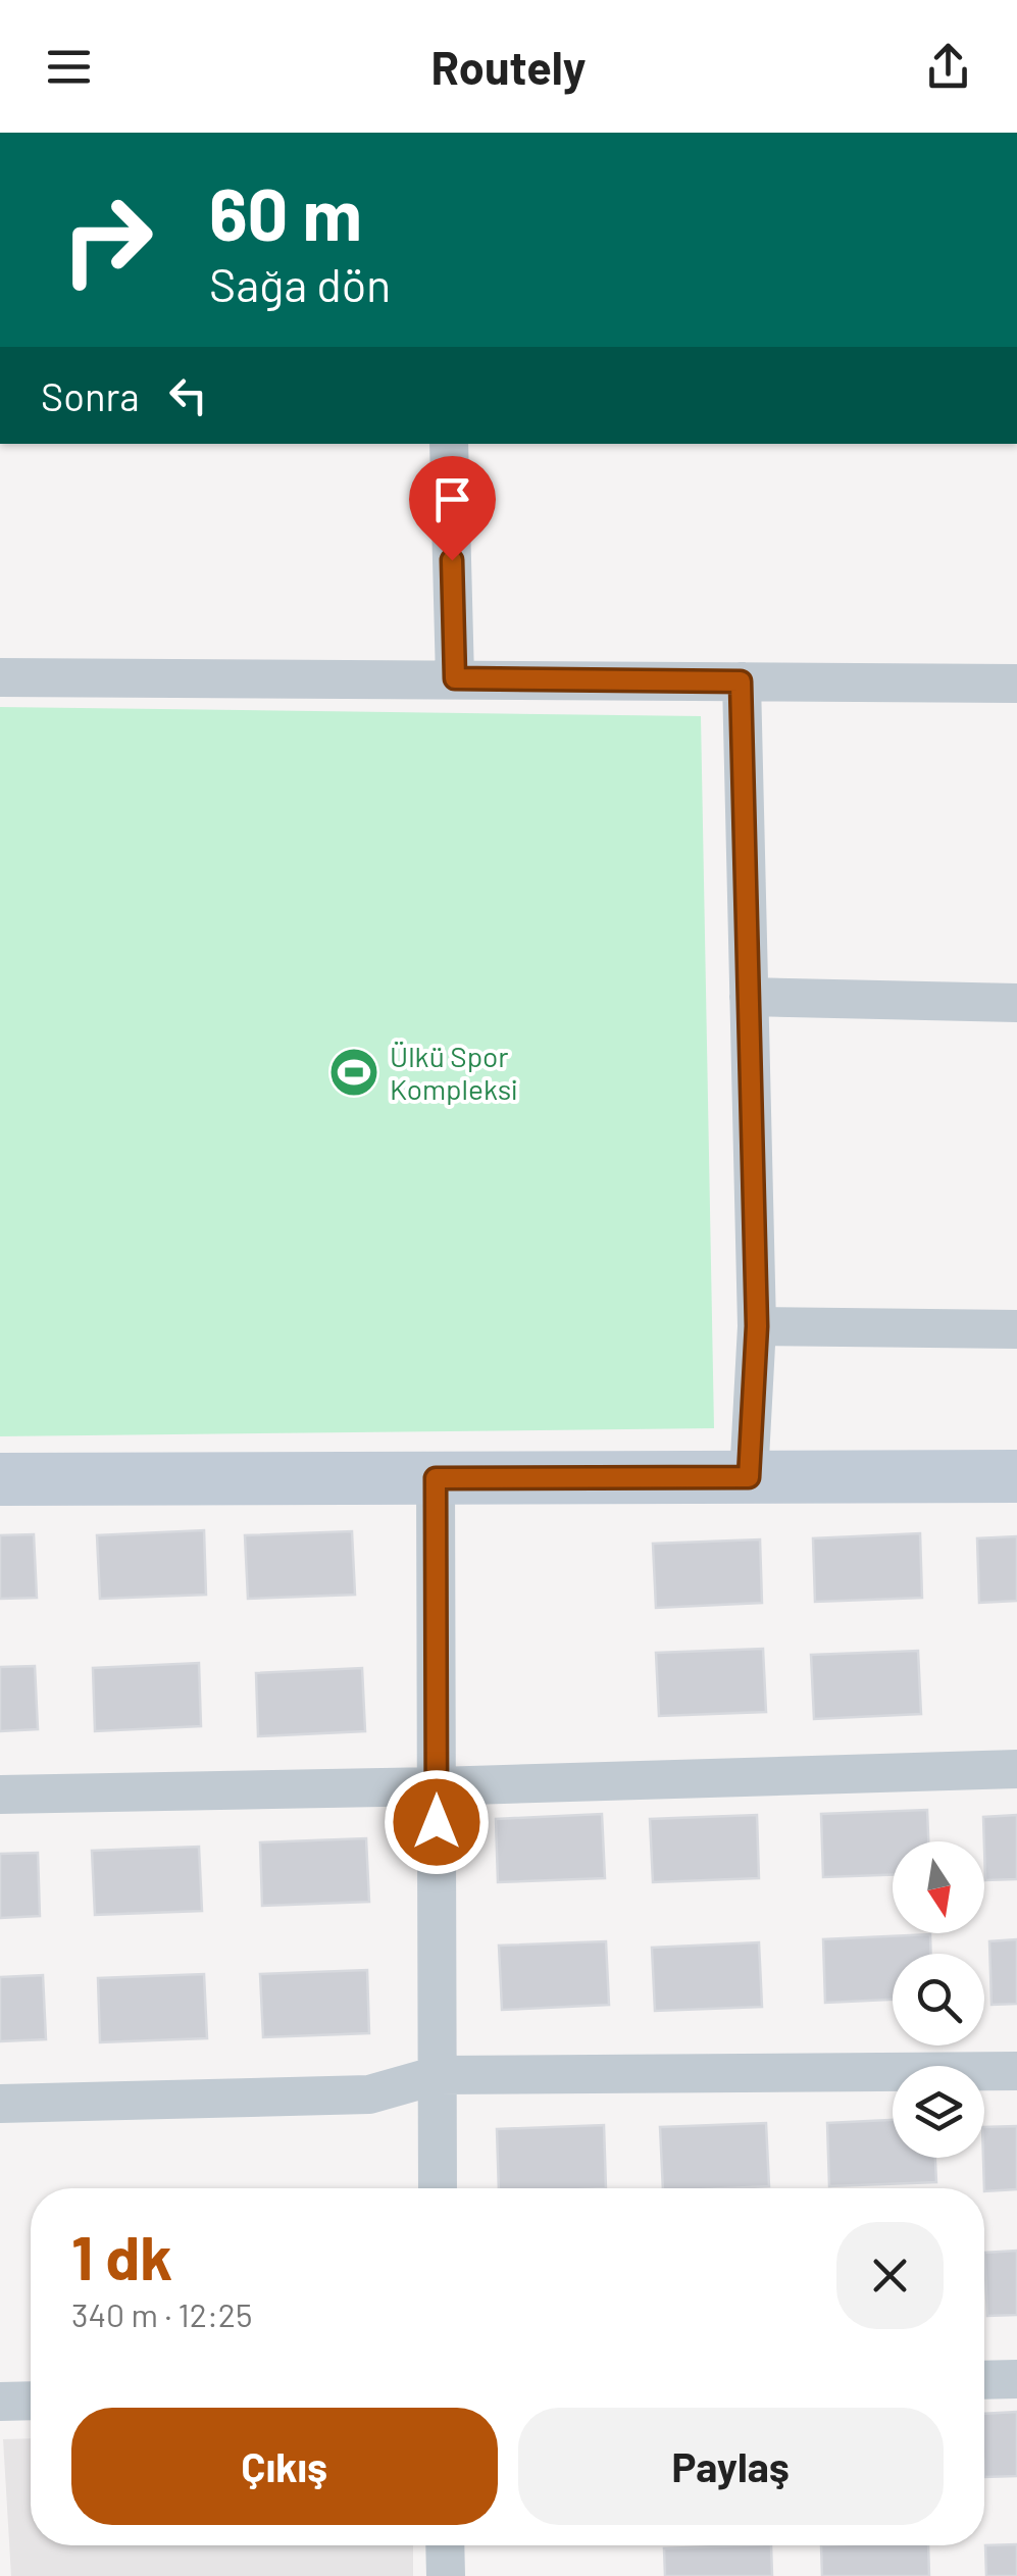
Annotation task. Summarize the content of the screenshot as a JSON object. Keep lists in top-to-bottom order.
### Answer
{
  "places": {
    "sports": ["Ülkü Spor Kompleksi"]
  },
  "north": "bottom",
  "page": {
    "header": "Routely",
    "turn": ["60 m", "Sağa dön"],
    "then": "Sonra",
    "heading": ["1 dk", "340 m · 12:25"],
    "buttons": ["Çıkış", "Paylaş"]
  }
}
